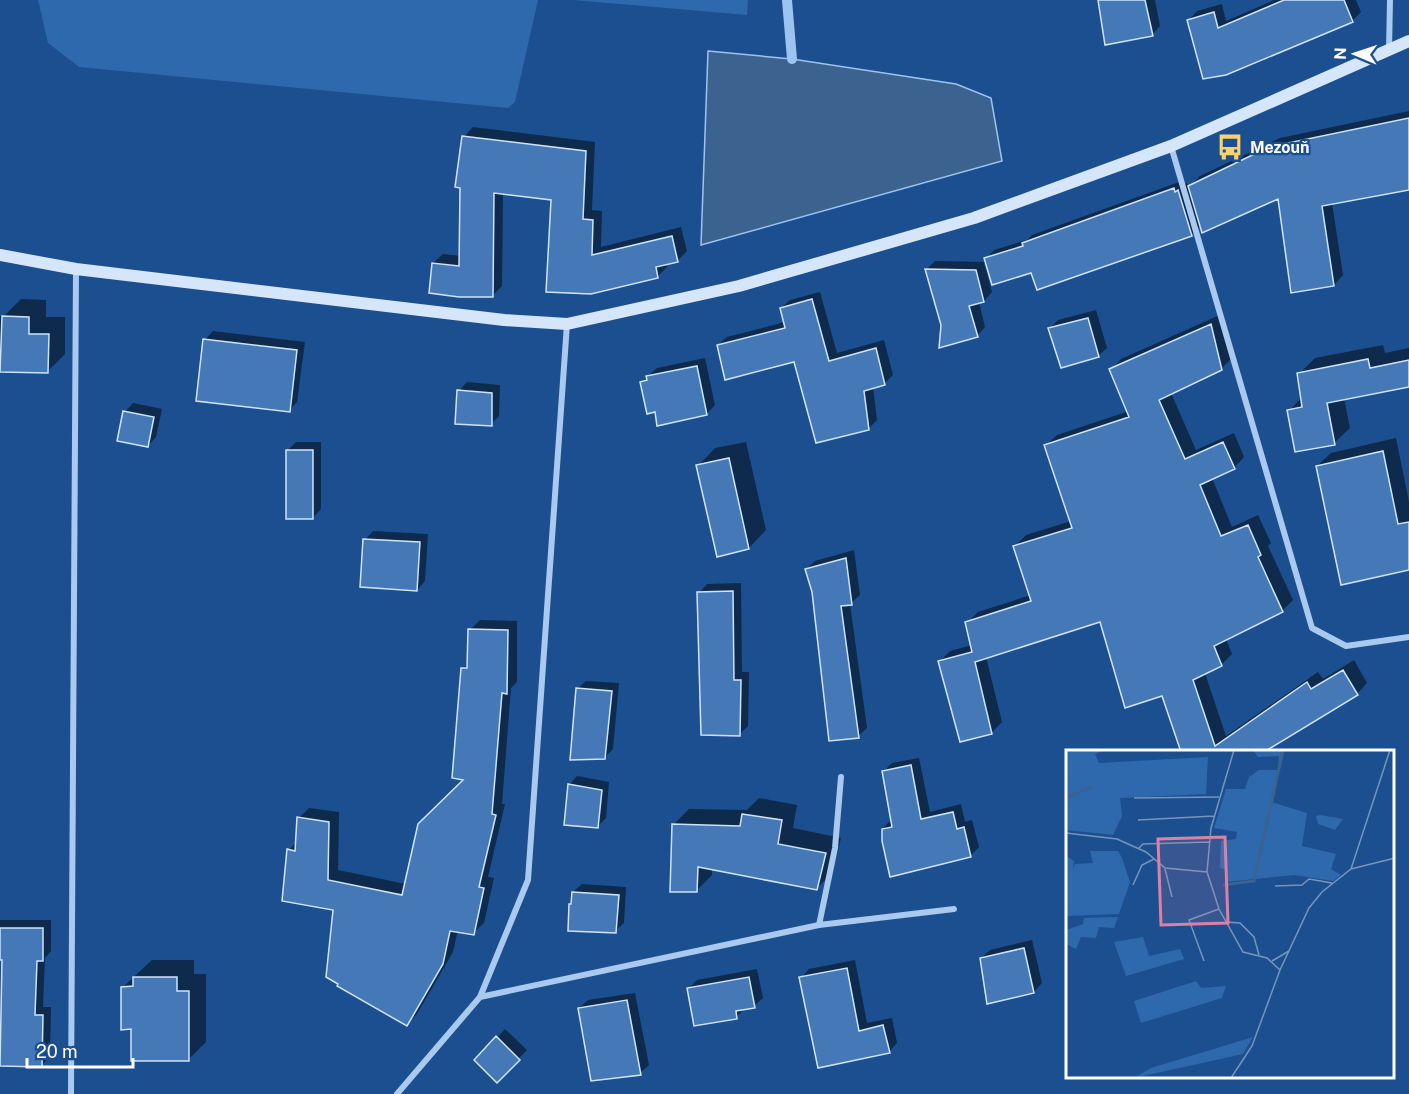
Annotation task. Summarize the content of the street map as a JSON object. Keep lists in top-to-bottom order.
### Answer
{
  "places": {
    "bus stop": ["Mezouň"]
  },
  "scale_bar": "20 m",
  "north": "left"
}
